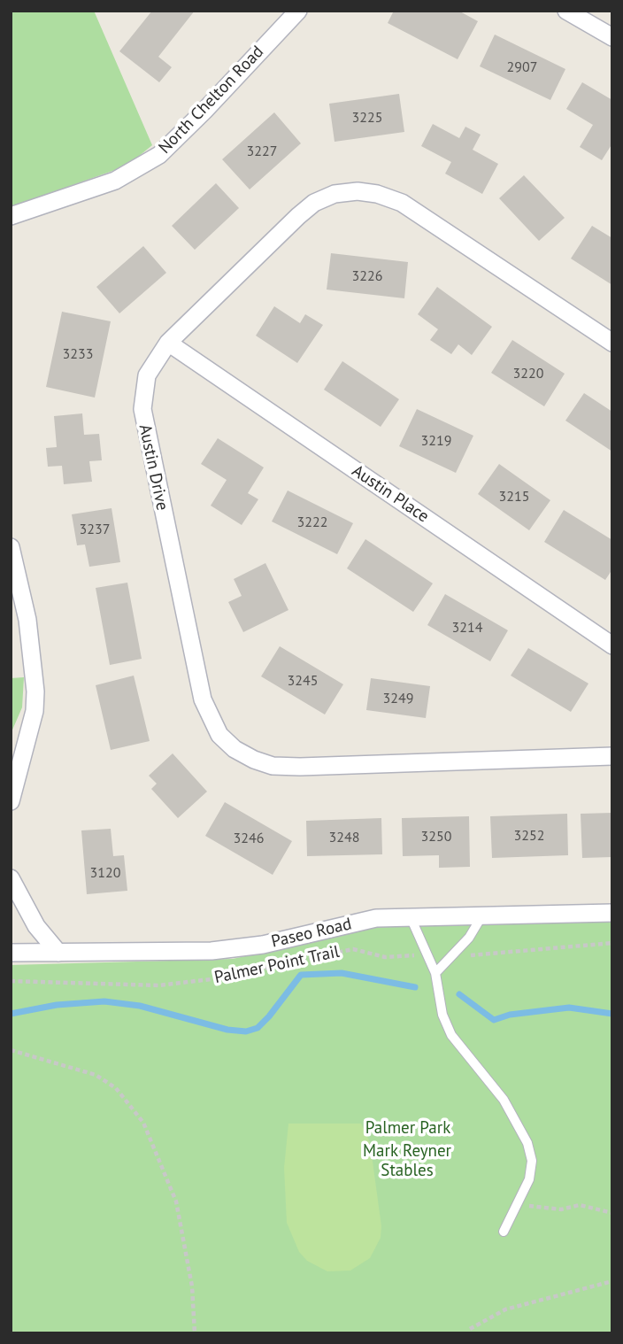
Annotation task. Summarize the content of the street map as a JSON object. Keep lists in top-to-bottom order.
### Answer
{
  "streets": {
    "street": [
      "North Chelton Road",
      "Austin Drive",
      "Austin Place",
      "Paseo Road"
    ],
    "path": ["Palmer Point Trail"]
  },
  "crossings": [
    ["Austin Drive", "Austin Place"]
  ],
  "parks": ["Palmer Park", "Mark Reyner Stables"],
  "house_numbers": [
    "2907",
    "3225",
    "3227",
    "3226",
    "3233",
    "3220",
    "3219",
    "3215",
    "3222",
    "3237",
    "3214",
    "3245",
    "3249",
    "3252",
    "3250",
    "3248",
    "3246",
    "3120"
  ]
}
